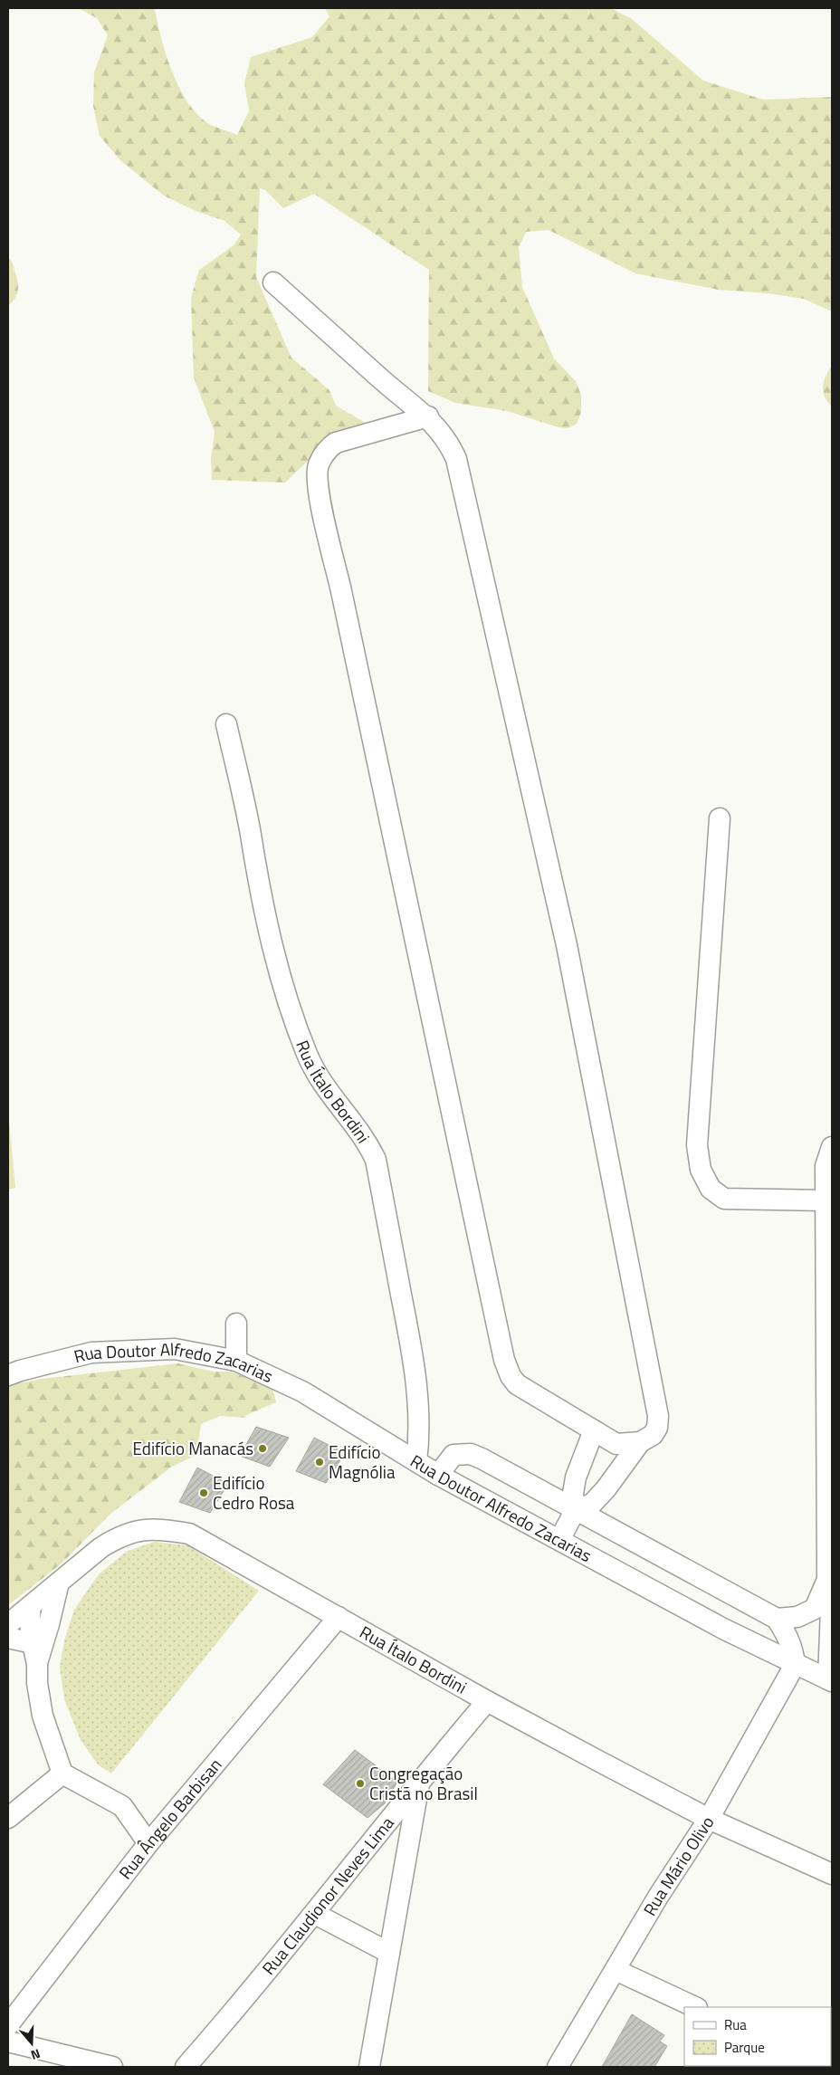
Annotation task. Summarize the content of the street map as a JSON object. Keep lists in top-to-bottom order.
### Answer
{
  "streets": {
    "street": [
      "Rua Ítalo Bordini",
      "Rua Doutor Alfredo Zacarias",
      "Rua Ângelo Barbisan",
      "Rua Mário Olivo",
      "Rua Claudionor Neves Lima"
    ]
  },
  "crossings": [
    ["Rua Ítalo Bordini", "Rua Doutor Alfredo Zacarias"],
    ["Rua Ítalo Bordini", "Rua Ângelo Barbisan"],
    ["Rua Ítalo Bordini", "Rua Mário Olivo"],
    ["Rua Ítalo Bordini", "Rua Claudionor Neves Lima"],
    ["Rua Doutor Alfredo Zacarias", "Rua Mário Olivo"]
  ],
  "places": [
    "Edifício Manacás",
    "Edifício Magnólia",
    "Edifício Cedro Rosa",
    "Congregação Cristã no Brasil"
  ],
  "legend": ["Rua", "Parque"],
  "north": "bottom"
}
